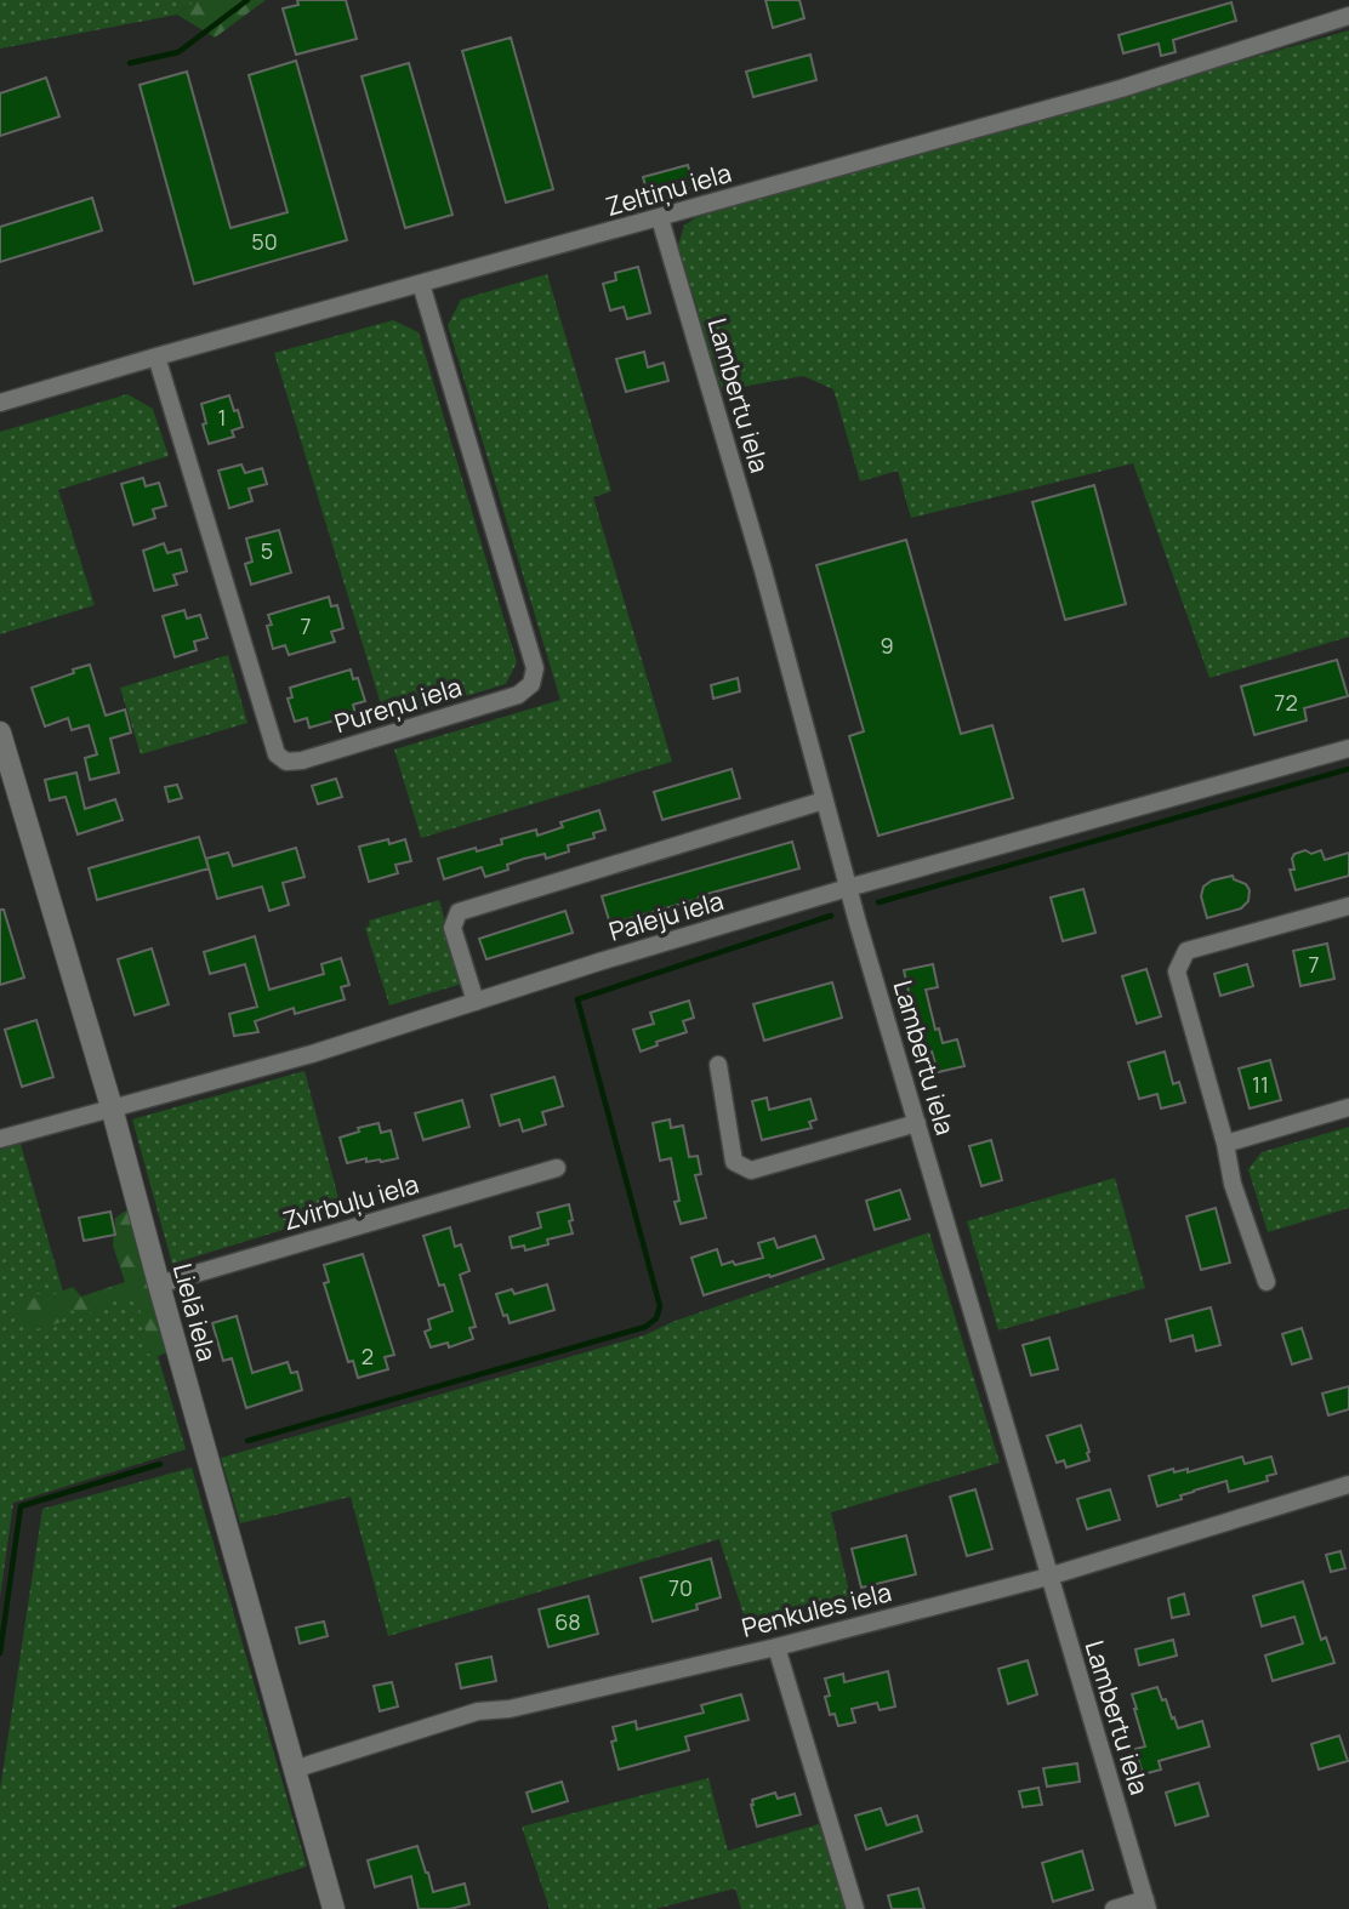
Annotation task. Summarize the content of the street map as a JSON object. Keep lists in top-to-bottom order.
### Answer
{
  "streets": {
    "street": [
      "Zeltiņu iela",
      "Lambertu iela",
      "Pureņu iela",
      "Paleju iela",
      "Zvirbuļu iela",
      "Lielā iela",
      "Penkules iela"
    ]
  },
  "crossings": [
    ["Zeltiņu iela", "Lambertu iela"],
    ["Zeltiņu iela", "Pureņu iela"],
    ["Lambertu iela", "Paleju iela"],
    ["Lambertu iela", "Penkules iela"],
    ["Paleju iela", "Lielā iela"],
    ["Zvirbuļu iela", "Lielā iela"],
    ["Lielā iela", "Penkules iela"]
  ],
  "house_numbers": [
    "50",
    "1",
    "5",
    "7",
    "9",
    "72",
    "7",
    "11",
    "2",
    "70",
    "68"
  ]
}
